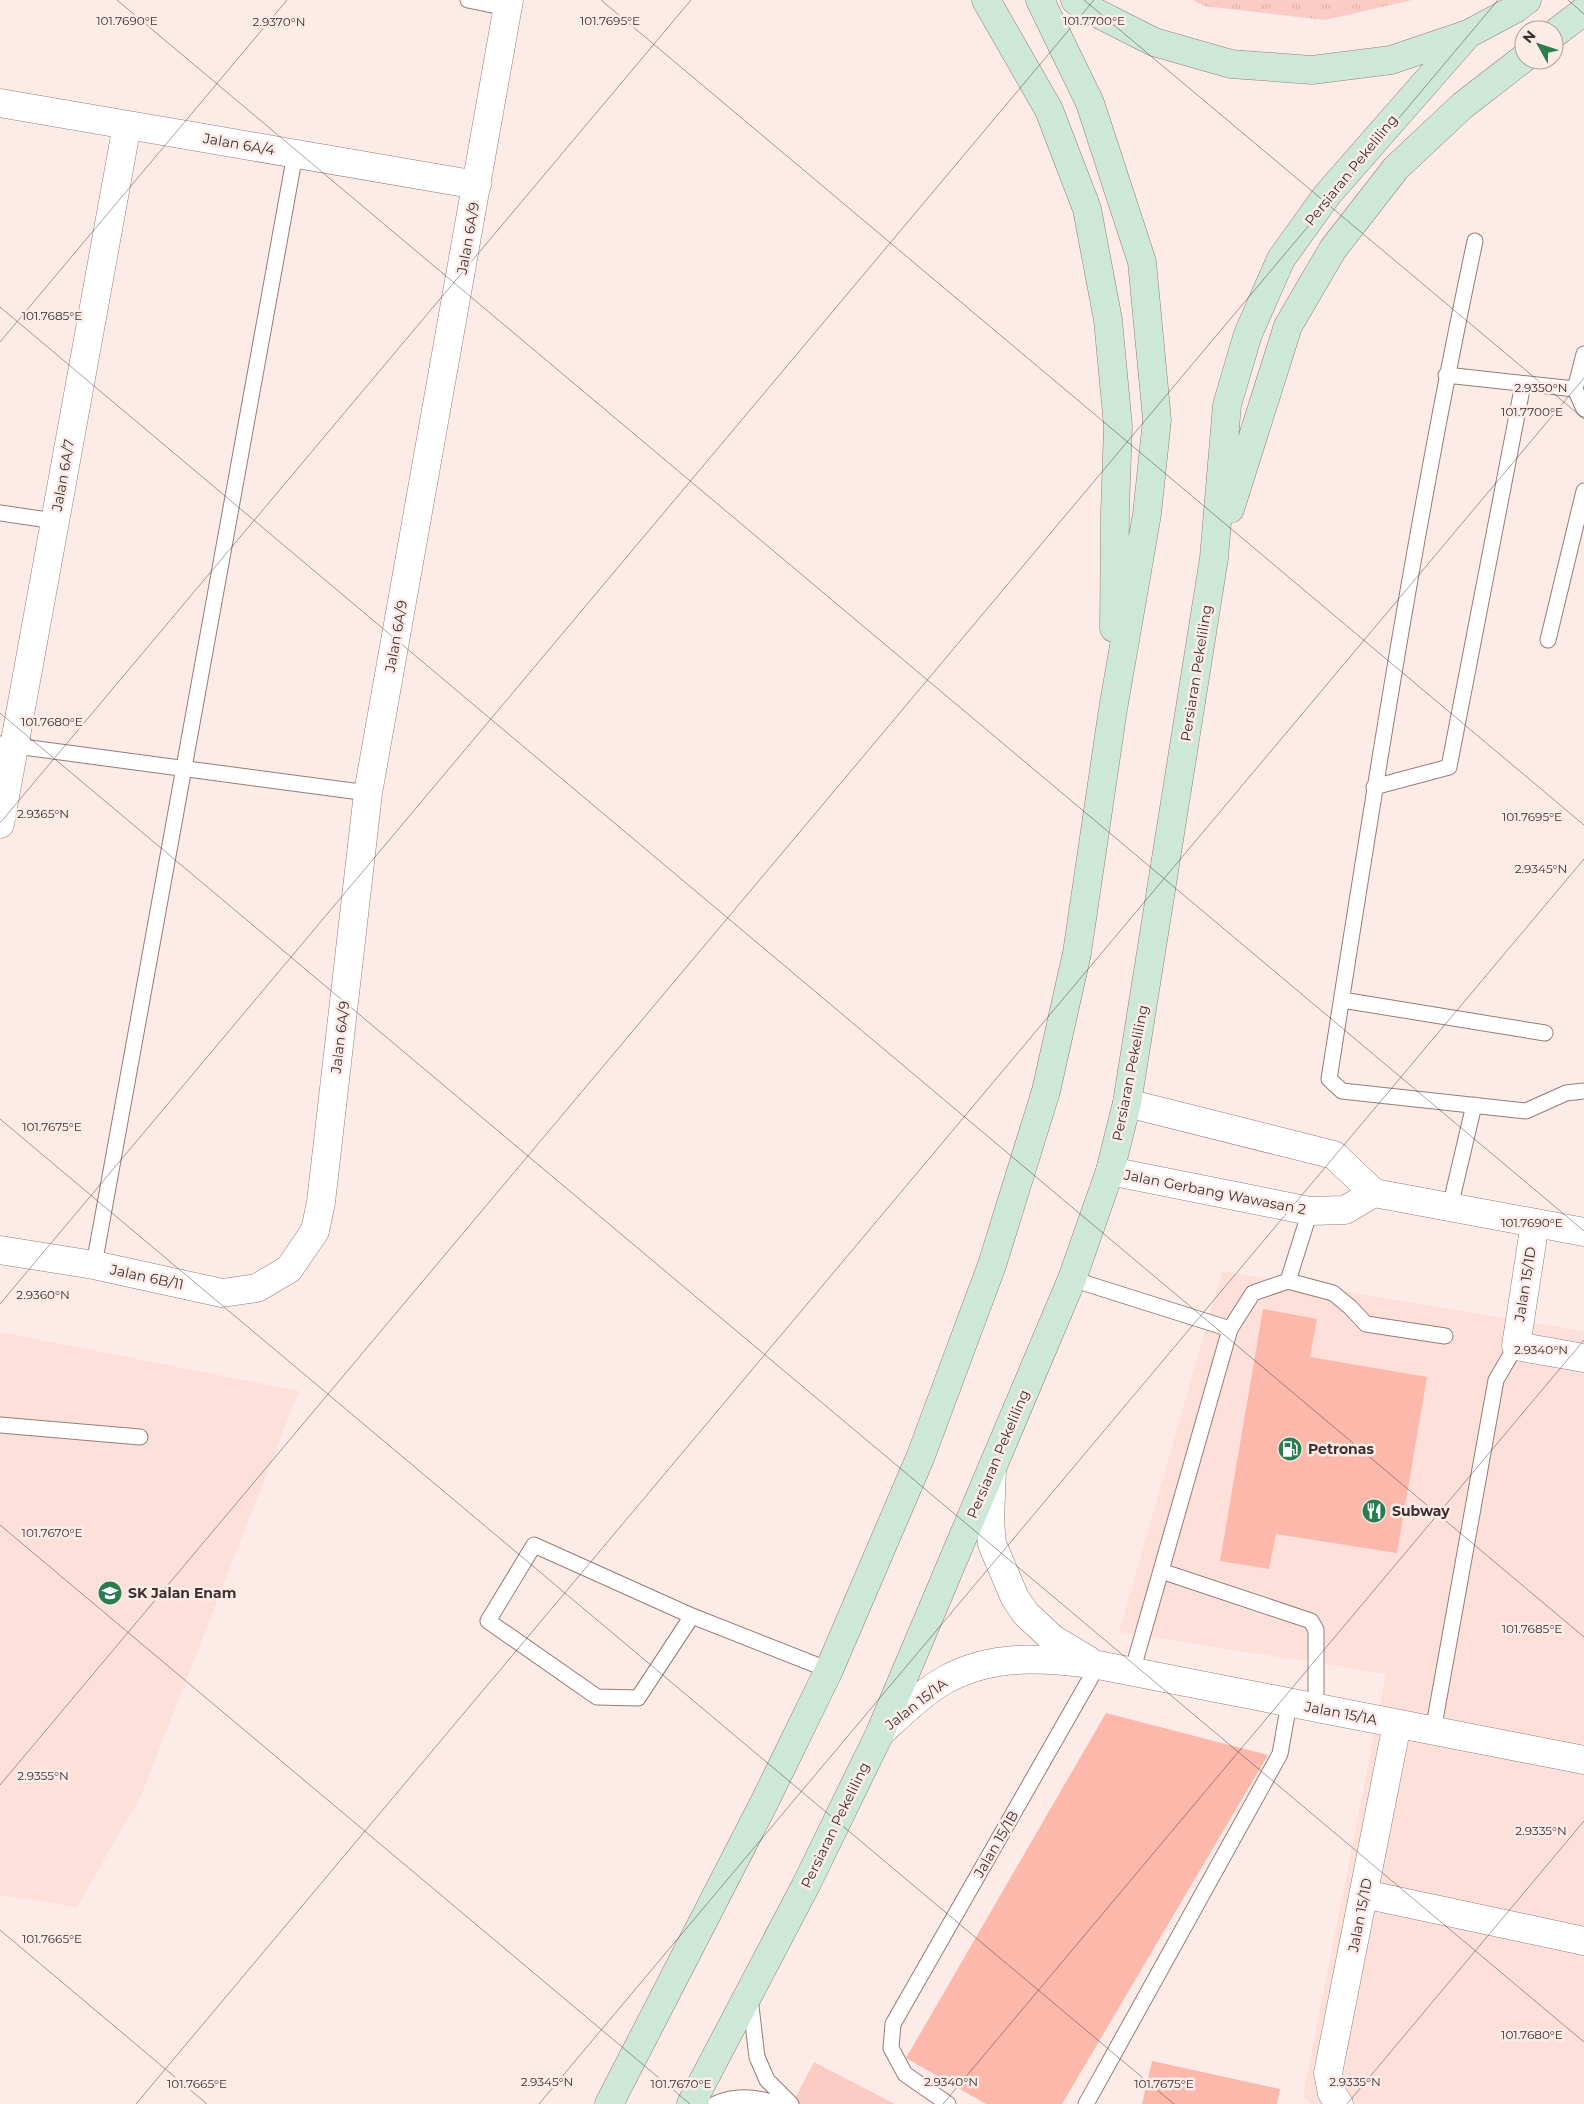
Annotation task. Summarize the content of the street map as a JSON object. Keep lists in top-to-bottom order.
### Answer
{
  "streets": {
    "main road": ["Persiaran Pekeliling"],
    "street": [
      "Jalan 6A/4",
      "Jalan 6A/9",
      "Jalan 6A/7",
      "Jalan Gerbang Wawasan 2",
      "Jalan 6B/11",
      "Jalan 15/1D",
      "Jalan 15/1A"
    ],
    "lane": ["Jalan 15/1B"]
  },
  "crossings": [
    ["Jalan 6A/4", "Jalan 6A/9"],
    ["Jalan 6A/4", "Jalan 6A/7"],
    ["Persiaran Pekeliling", "Jalan Gerbang Wawasan 2"],
    ["Persiaran Pekeliling", "Jalan 15/1A"],
    ["Jalan 6A/9", "Jalan 6B/11"],
    ["Jalan 15/1D", "Jalan 15/1A"],
    ["Jalan 15/1A", "Jalan 15/1B"]
  ],
  "places": {
    "fuel station": ["Petronas"],
    "restaurant": ["Subway"],
    "school or university": ["SK Jalan Enam"]
  },
  "north": "top left",
  "coordinates": [
    "101.7690°E",
    "101.7695°E",
    "101.7700°E",
    "2.9370°N",
    "101.7685°E",
    "2.9350°N",
    "101.7680°E",
    "2.9365°N",
    "2.9345°N",
    "101.7675°E",
    "2.9360°N",
    "2.9340°N",
    "101.7670°E",
    "2.9355°N",
    "2.9335°N",
    "101.7665°E"
  ]
}
